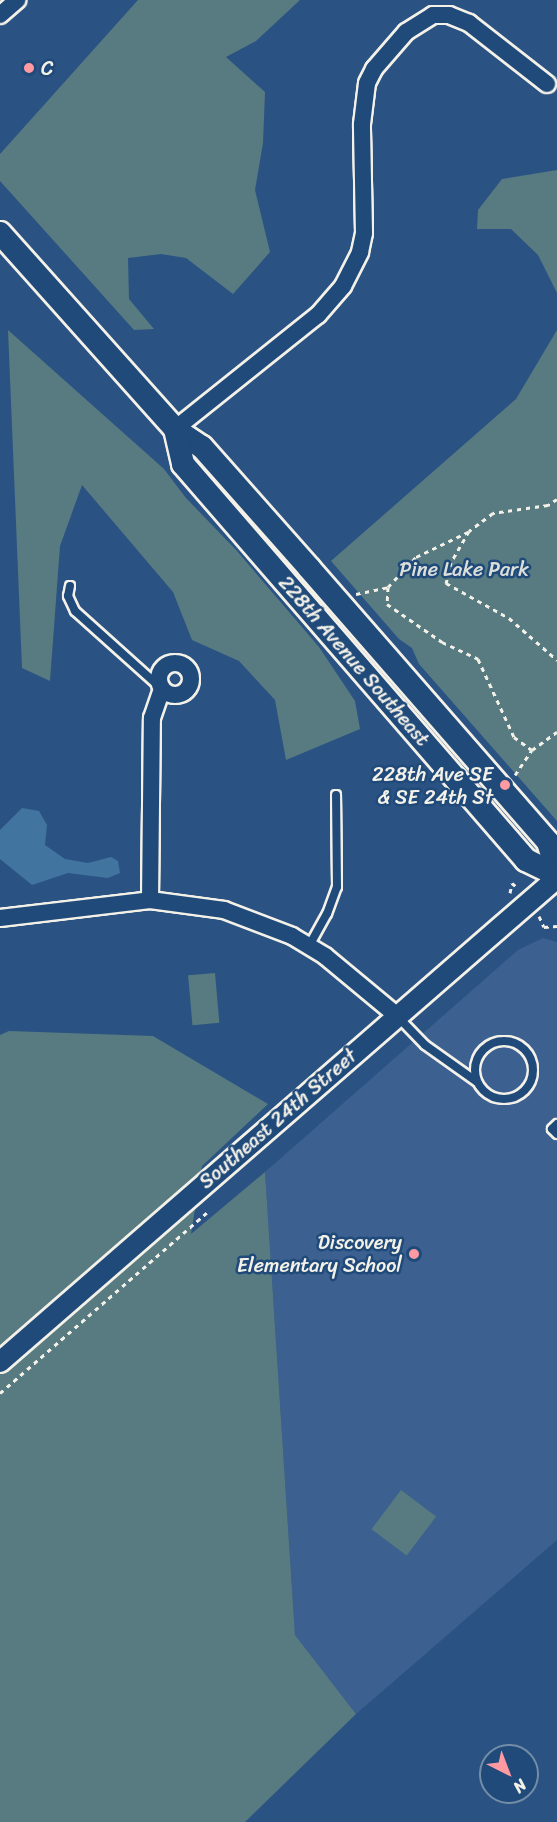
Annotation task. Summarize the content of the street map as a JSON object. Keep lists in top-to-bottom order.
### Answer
{
  "streets": {
    "main road": ["228th Avenue Southeast"],
    "street": ["Southeast 24th Street"]
  },
  "crossings": [
    ["228th Avenue Southeast", "Southeast 24th Street"]
  ],
  "parks": ["Pine Lake Park"],
  "places": ["C", "228th Ave SE & SE 24th St", "Discovery Elementary School"],
  "north": "bottom right"
}
